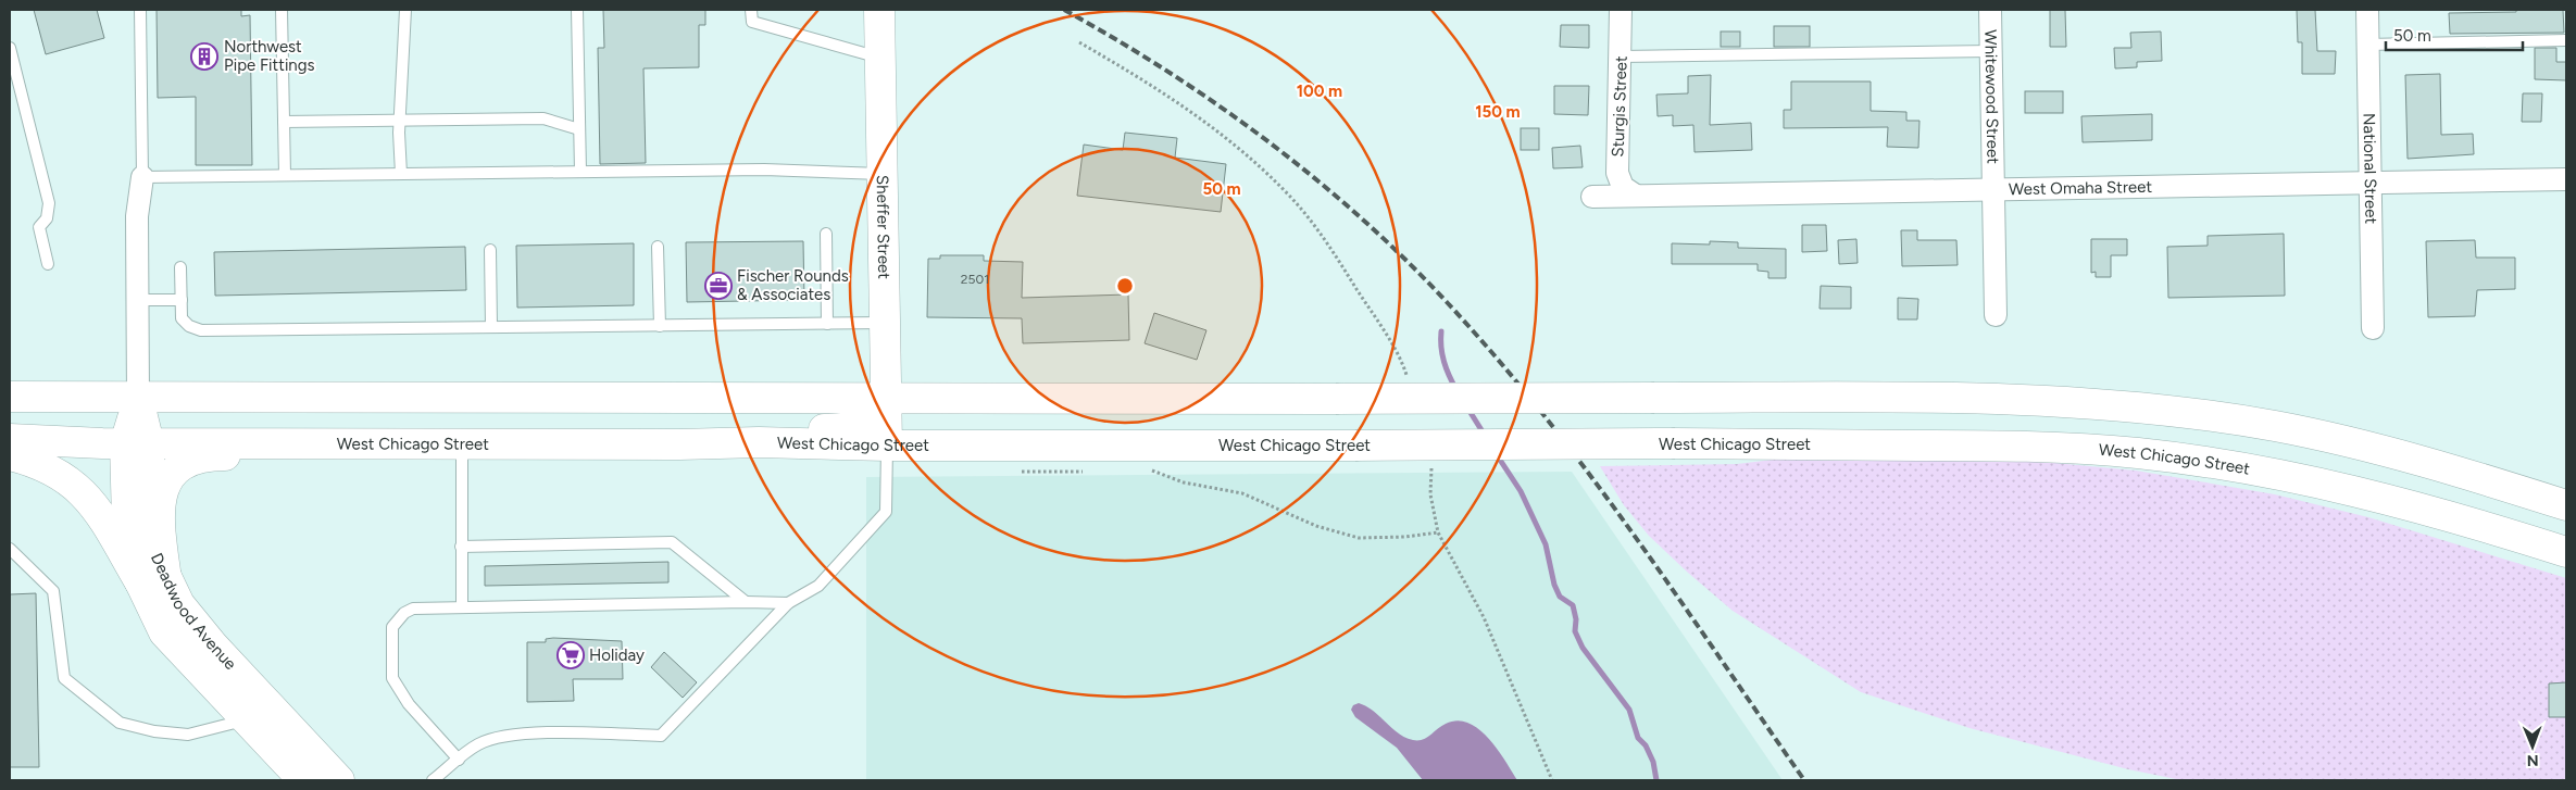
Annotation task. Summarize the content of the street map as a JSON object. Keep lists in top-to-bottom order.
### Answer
{
  "streets": {
    "main road": ["Sheffer Street", "West Chicago Street", "Deadwood Avenue"],
    "street": [
      "Whitewood Street",
      "Sturgis Street",
      "National Street",
      "West Omaha Street"
    ]
  },
  "crossings": [
    ["Whitewood Street", "West Omaha Street"],
    ["Sturgis Street", "West Omaha Street"],
    ["National Street", "West Omaha Street"],
    ["Sheffer Street", "West Chicago Street"],
    ["West Chicago Street", "Deadwood Avenue"]
  ],
  "places": {
    "building": ["Northwest Pipe Fittings"],
    "office": ["Fischer Rounds & Associates"],
    "supermarket": ["Holiday"]
  },
  "house_numbers": ["2501"],
  "scale_bar": "50 m",
  "north": "bottom",
  "rings": ["100 m", "150 m", "50 m"]
}
